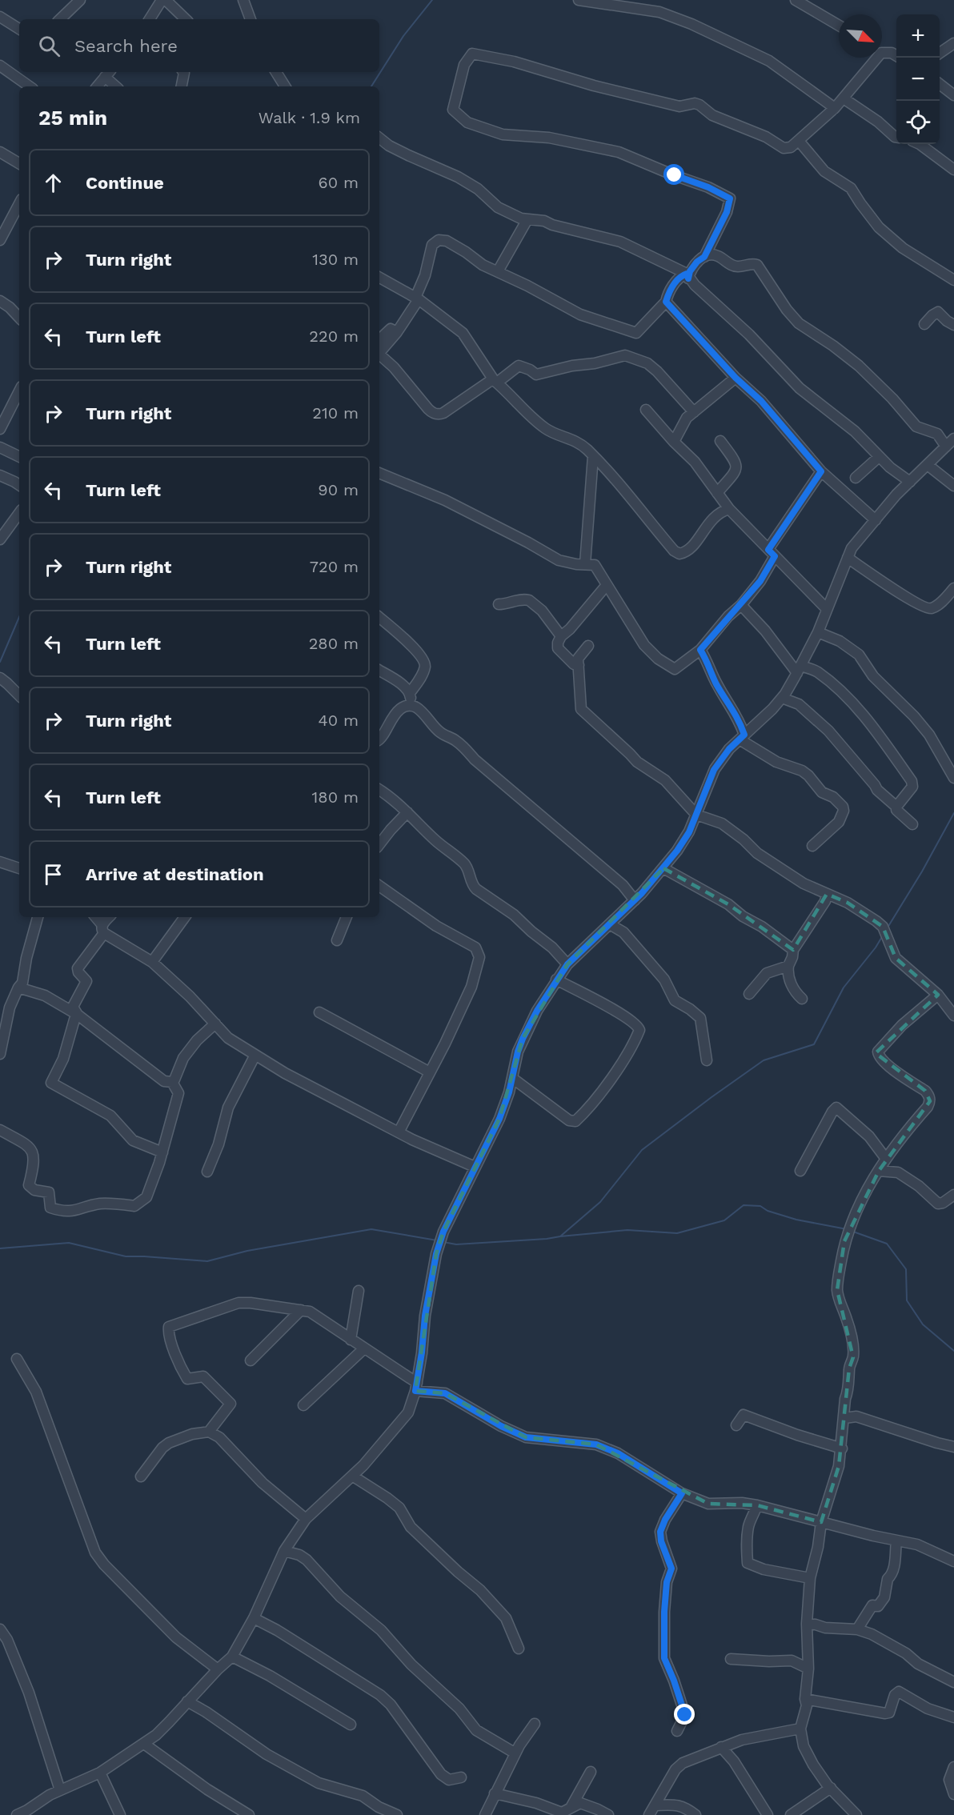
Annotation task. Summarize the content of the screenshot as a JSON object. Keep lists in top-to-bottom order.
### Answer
{
  "north": "bottom right",
  "page": {
    "map_buttons": ["+", "−"],
    "search": "Search here",
    "heading": ["25 min", "Walk · 1.9 km"],
    "list": [
      ["Continue", "60 m"],
      ["Turn right", "130 m"],
      ["Turn left", "220 m"],
      ["Turn right", "210 m"],
      ["Turn left", "90 m"],
      ["Turn right", "720 m"],
      ["Turn left", "280 m"],
      ["Turn right", "40 m"],
      ["Turn left", "180 m"],
      "Arrive at destination"
    ]
  }
}
